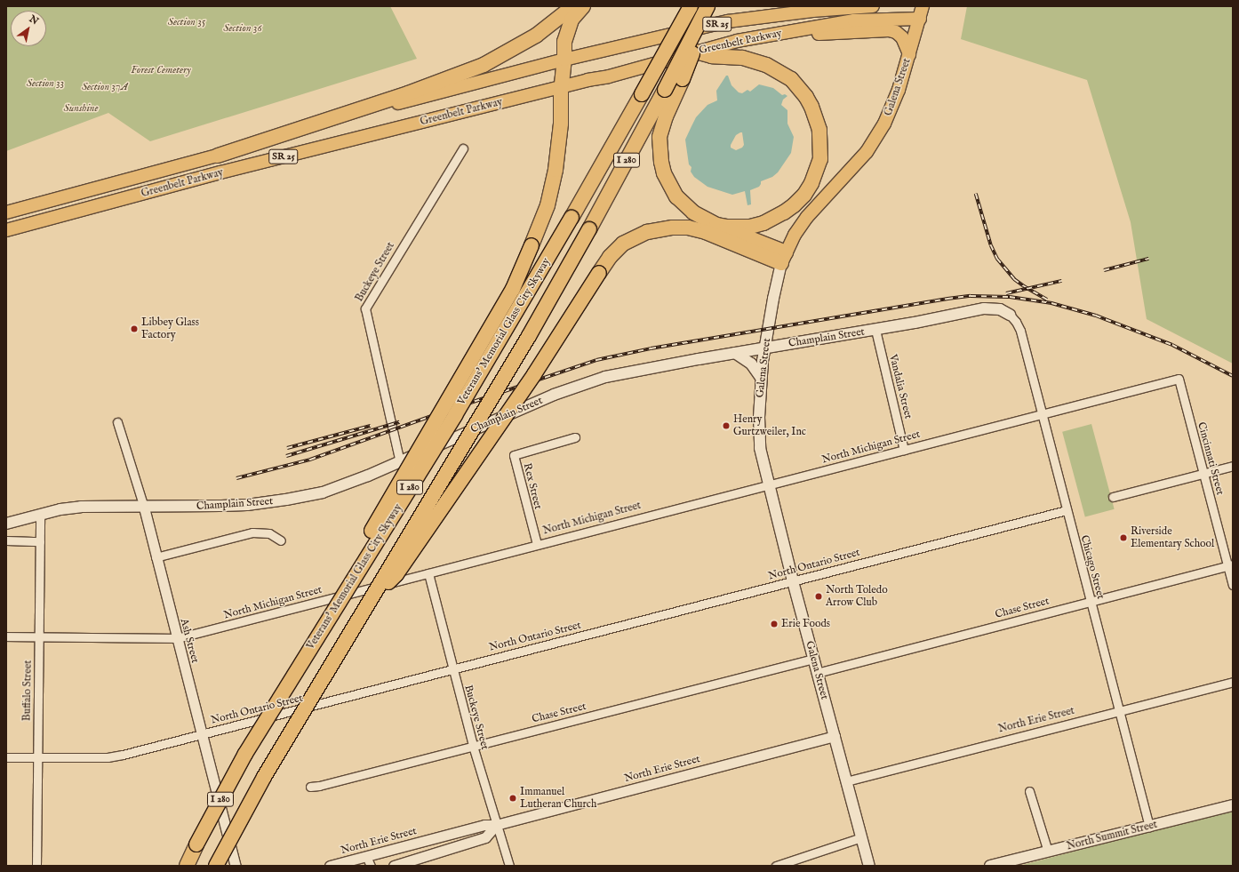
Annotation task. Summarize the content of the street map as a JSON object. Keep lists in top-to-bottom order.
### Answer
{
  "streets": {
    "highway": ["I 280", "Veterans' Memorial Glass City Skyway"],
    "main road": [
      "SR 25",
      "Greenbelt Parkway",
      "Galena Street",
      "Champlain Street",
      "North Summit Street"
    ],
    "street": [
      "Buckeye Street",
      "Vandalia Street",
      "North Michigan Street",
      "Cincinnati Street",
      "Rex Street",
      "North Ontario Street",
      "Chicago Street",
      "Chase Street",
      "Ash Street",
      "Buffalo Street",
      "North Erie Street"
    ]
  },
  "crossings": [
    ["Greenbelt Parkway", "Galena Street"],
    ["Galena Street", "Champlain Street"],
    ["Galena Street", "North Michigan Street"],
    ["Galena Street", "North Ontario Street"],
    ["Galena Street", "Chase Street"],
    ["Galena Street", "North Erie Street"],
    ["Buckeye Street", "Champlain Street"],
    ["Buckeye Street", "North Michigan Street"],
    ["Buckeye Street", "North Ontario Street"],
    ["Buckeye Street", "Chase Street"],
    ["Buckeye Street", "North Erie Street"],
    ["Champlain Street", "Vandalia Street"],
    ["Champlain Street", "Chicago Street"],
    ["Champlain Street", "Ash Street"],
    ["Champlain Street", "Buffalo Street"],
    ["Vandalia Street", "North Michigan Street"],
    ["North Michigan Street", "Cincinnati Street"],
    ["North Michigan Street", "Rex Street"],
    ["North Michigan Street", "Chicago Street"],
    ["North Michigan Street", "Ash Street"],
    ["North Michigan Street", "Buffalo Street"],
    ["Cincinnati Street", "Chase Street"],
    ["North Ontario Street", "Chicago Street"],
    ["North Ontario Street", "Ash Street"],
    ["North Ontario Street", "Buffalo Street"],
    ["Chicago Street", "Chase Street"],
    ["Chicago Street", "North Erie Street"],
    ["Chicago Street", "North Summit Street"]
  ],
  "parks": [
    "Section 35",
    "Section 36",
    "Forest Cemetery",
    "Section 33",
    "Section 37A",
    "Sunshine"
  ],
  "places": [
    "Libbey Glass Factory",
    "Henry Gurtzweiler, Inc",
    "Riverside Elementary School",
    "North Toledo Arrow Club",
    "Erie Foods",
    "Immanuel Lutheran Church"
  ],
  "north": "top right"
}
